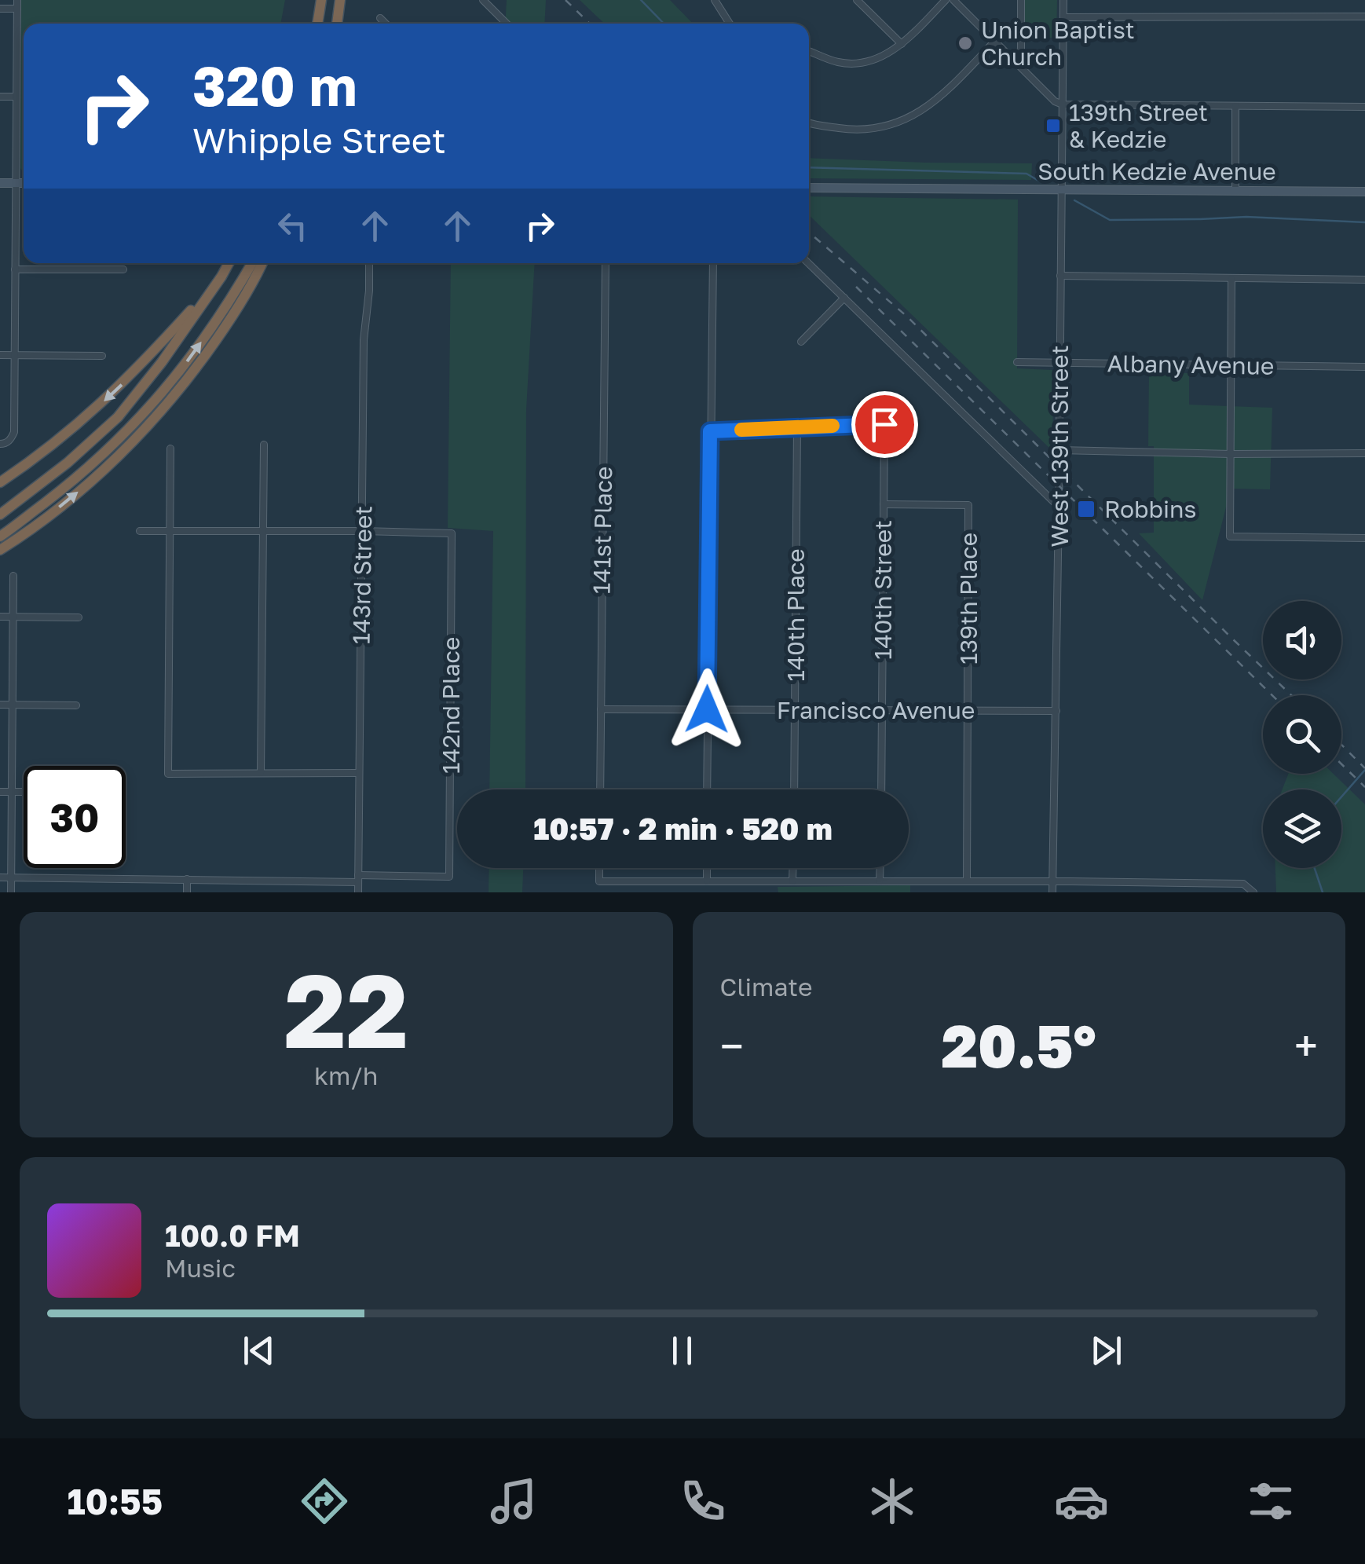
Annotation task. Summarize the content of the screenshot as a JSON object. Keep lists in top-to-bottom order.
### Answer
{
  "streets": {
    "main road": ["South Kedzie Avenue"],
    "street": [
      "Albany Avenue",
      "West 139th Street",
      "141st Place",
      "143rd Street",
      "140th Street",
      "139th Place",
      "140th Place",
      "142nd Place",
      "Francisco Avenue"
    ]
  },
  "crossings": [
    ["South Kedzie Avenue", "West 139th Street"],
    ["Albany Avenue", "West 139th Street"],
    ["West 139th Street", "Francisco Avenue"],
    ["141st Place", "Francisco Avenue"],
    ["143rd Street", "142nd Place"],
    ["140th Street", "139th Place"],
    ["140th Street", "140th Place"],
    ["140th Street", "Francisco Avenue"],
    ["139th Place", "Francisco Avenue"],
    ["140th Place", "Francisco Avenue"]
  ],
  "places": {
    "other": ["Union Baptist Church"],
    "transit": ["139th Street & Kedzie", "Robbins"]
  },
  "page": {
    "turn": ["320 m", "Whipple Street"],
    "limit": "30",
    "trip": "10:57 · 2 min · 520 m",
    "tile": [
      ["22", "km/h"],
      "Climate"
    ],
    "heat": ["−", "20.5°", "+"],
    "song": ["100.0 FM", "Music"],
    "tabs": "10:55"
  }
}
